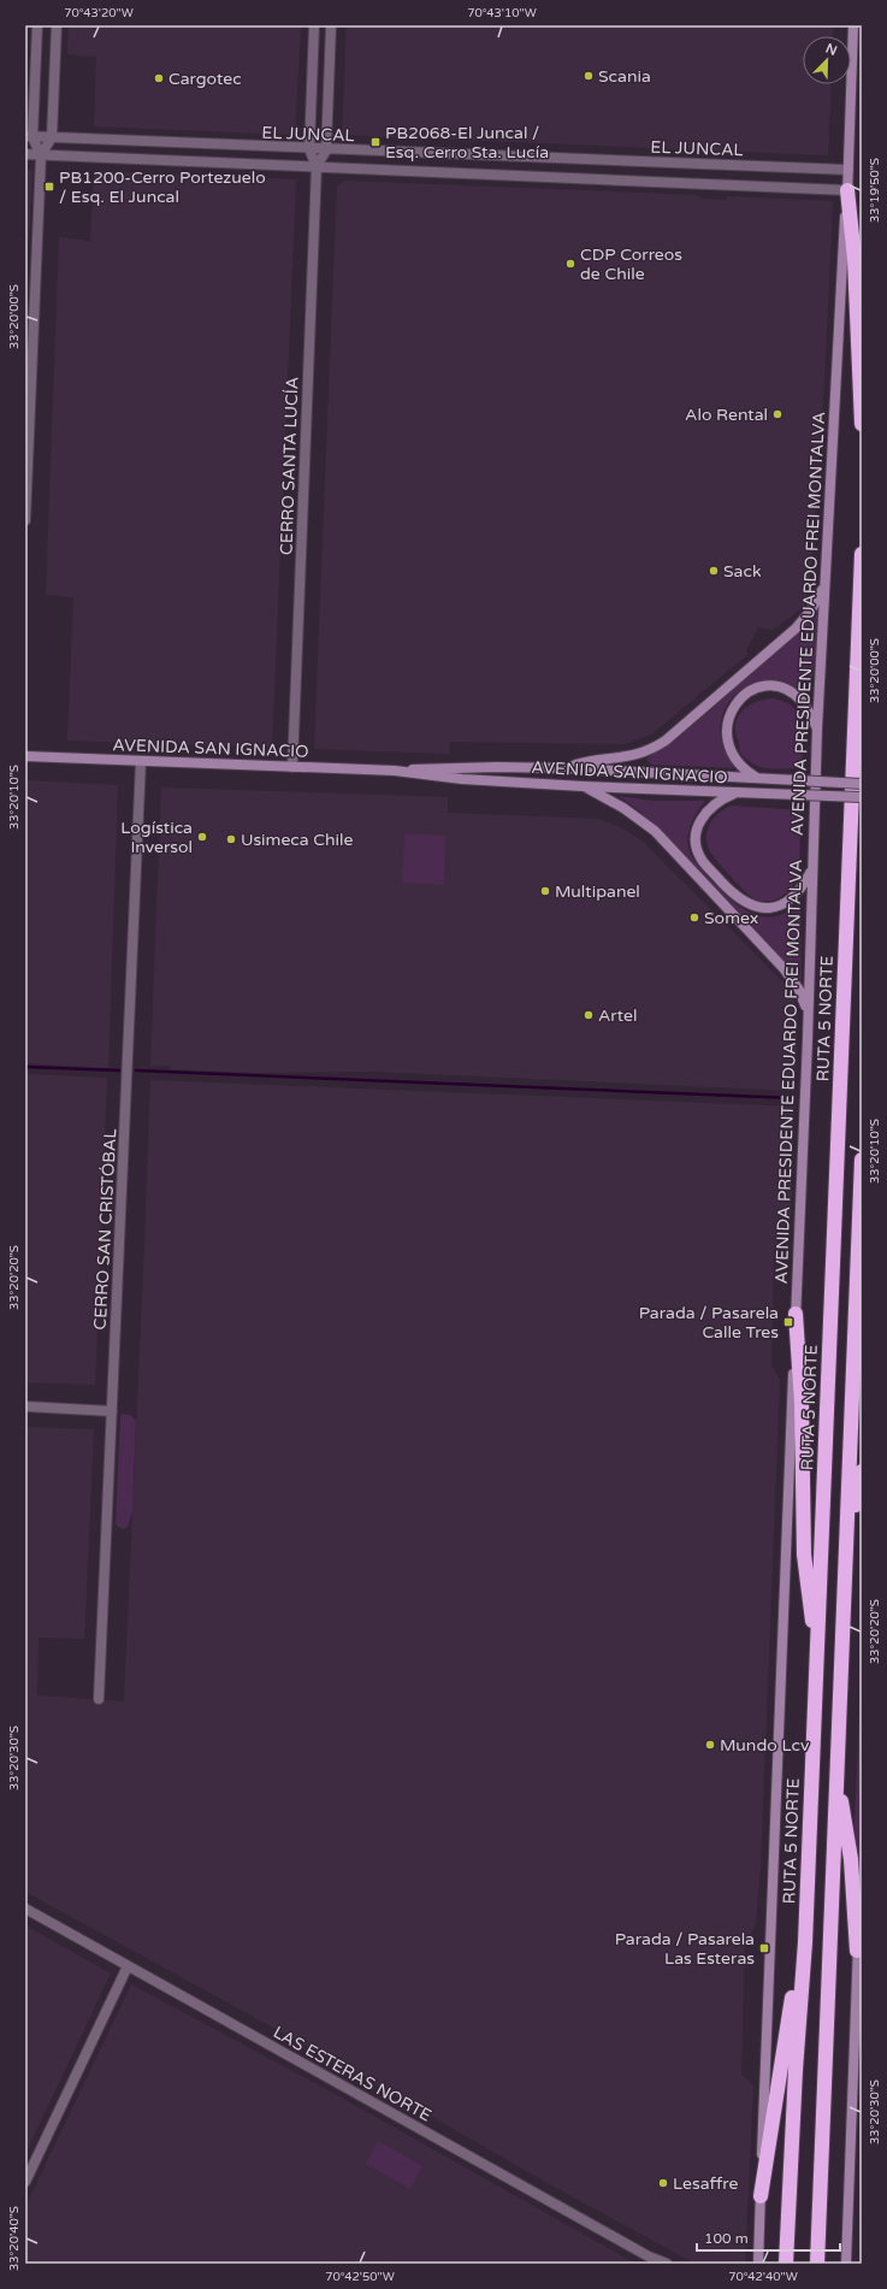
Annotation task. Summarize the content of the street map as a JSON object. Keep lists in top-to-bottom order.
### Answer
{
  "streets": {
    "highway": ["RUTA 5 NORTE"],
    "main road": ["AVENIDA PRESIDENTE EDUARDO FREI MONTALVA", "AVENIDA SAN IGNACIO"],
    "street": [
      "EL JUNCAL",
      "CERRO SANTA LUCÍA",
      "CERRO SAN CRISTÓBAL",
      "LAS ESTERAS NORTE"
    ]
  },
  "crossings": [
    ["EL JUNCAL", "CERRO SANTA LUCÍA"],
    ["EL JUNCAL", "AVENIDA PRESIDENTE EDUARDO FREI MONTALVA"],
    ["CERRO SANTA LUCÍA", "AVENIDA SAN IGNACIO"],
    ["AVENIDA SAN IGNACIO", "CERRO SAN CRISTÓBAL"]
  ],
  "places": {
    "other": [
      "Scania",
      "Cargotec",
      "CDP Correos de Chile",
      "Alo Rental",
      "Sack",
      "Logística Inversol",
      "Usimeca Chile",
      "Multipanel",
      "Somex",
      "Artel",
      "Mundo Lcv",
      "Lesaffre"
    ],
    "transit": [
      "PB2068-El Juncal / Esq. Cerro Sta. Lucía",
      "PB1200-Cerro Portezuelo / Esq. El Juncal",
      "Parada / Pasarela Calle Tres",
      "Parada / Pasarela Las Esteras"
    ]
  },
  "scale_bar": "100 m",
  "north": "top right",
  "coordinates": [
    "70°43'20\"W",
    "70°43'10\"W",
    "33°19'50\"S",
    "33°20'00\"S",
    "33°20'10\"S",
    "33°20'20\"S",
    "33°20'30\"S",
    "33°20'40\"S",
    "70°42'50\"W",
    "70°42'40\"W"
  ]
}
